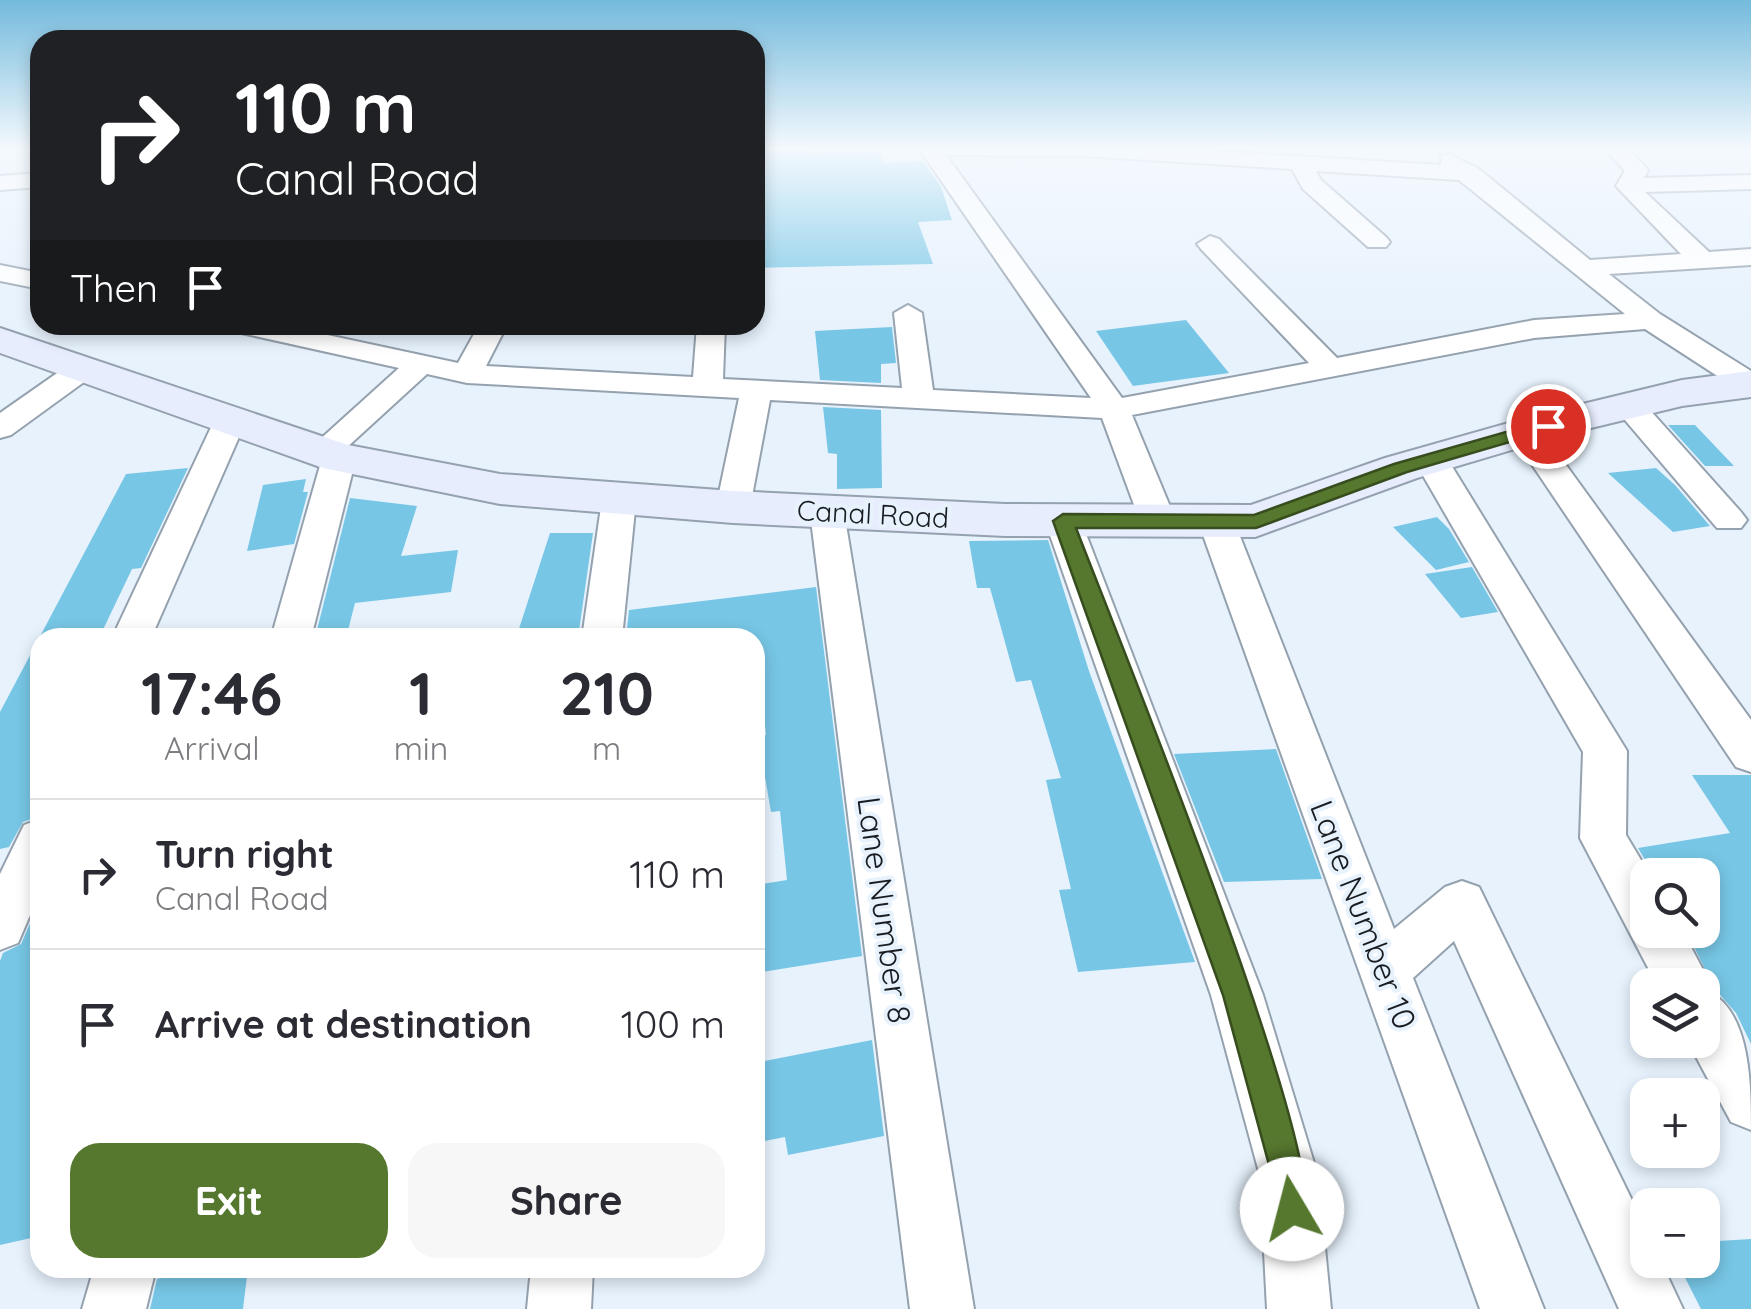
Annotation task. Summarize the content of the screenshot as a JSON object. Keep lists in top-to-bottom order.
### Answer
{
  "streets": {
    "street": ["Canal Road", "Lane Number 8", "Lane Number 10"]
  },
  "crossings": [
    ["Canal Road", "Lane Number 8"],
    ["Canal Road", "Lane Number 10"]
  ],
  "page": {
    "turn": ["110 m", "Canal Road"],
    "then": "Then",
    "eta": [
      "17:46",
      "Arrival",
      "1",
      "min",
      "210",
      "m"
    ],
    "list": [
      {
        "name": "Turn right",
        "note": "Canal Road",
        "value": "110 m"
      },
      {
        "name": "Arrive at destination",
        "value": "100 m"
      }
    ],
    "map_buttons": ["+", "−"],
    "buttons": ["Exit", "Share"]
  }
}
